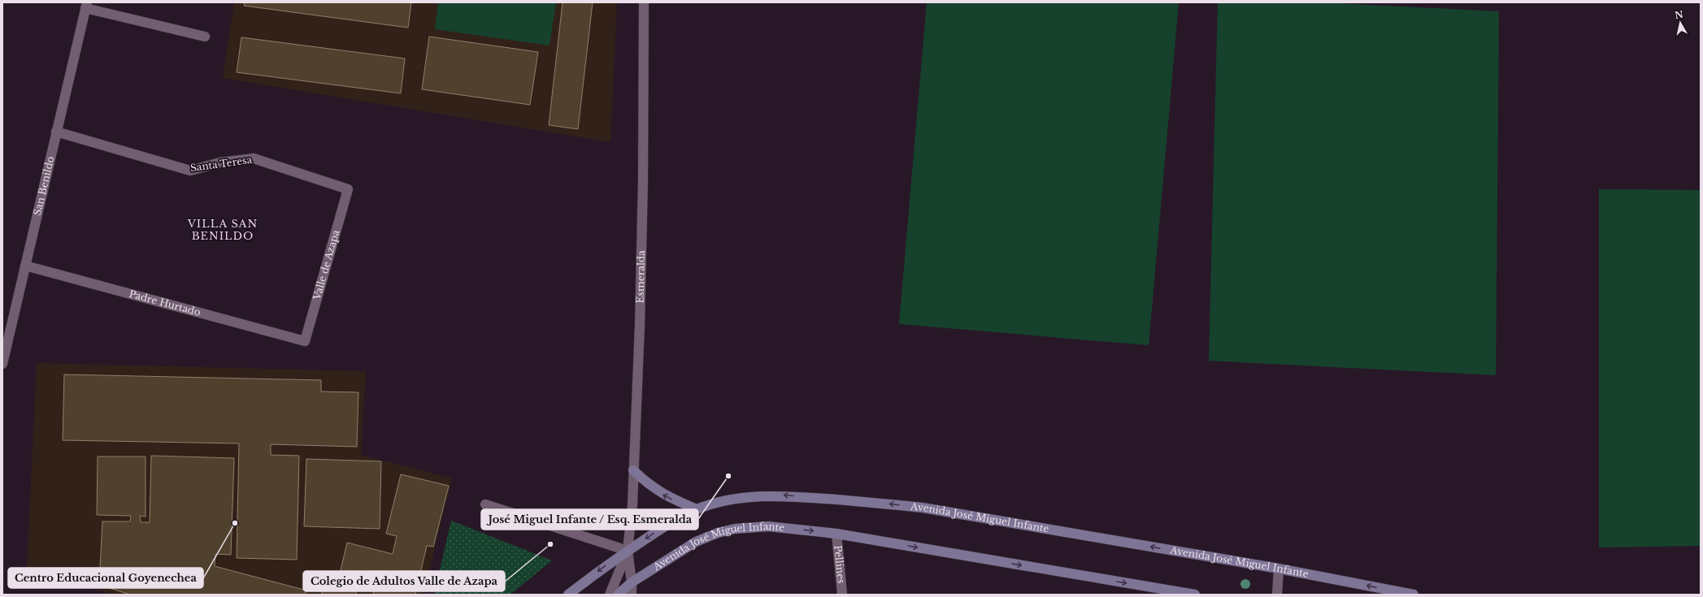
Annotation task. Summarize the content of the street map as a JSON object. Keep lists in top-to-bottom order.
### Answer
{
  "streets": {
    "main road": ["Avenida José Miguel Infante"],
    "street": [
      "Santa Teresa",
      "San Benildo",
      "Valle de Azapa",
      "Esmeralda",
      "Padre Hurtado",
      "Pellines"
    ]
  },
  "crossings": [
    ["Santa Teresa", "San Benildo"],
    ["Santa Teresa", "Valle de Azapa"],
    ["San Benildo", "Padre Hurtado"],
    ["Valle de Azapa", "Padre Hurtado"],
    ["Esmeralda", "Avenida José Miguel Infante"],
    ["Avenida José Miguel Infante", "Pellines"]
  ],
  "districts": ["VILLA SAN BENILDO"],
  "places": ["José Miguel Infante / Esq. Esmeralda", "Centro Educacional Goyenechea", "Colegio de Adultos Valle de Azapa"],
  "north": "top"
}
